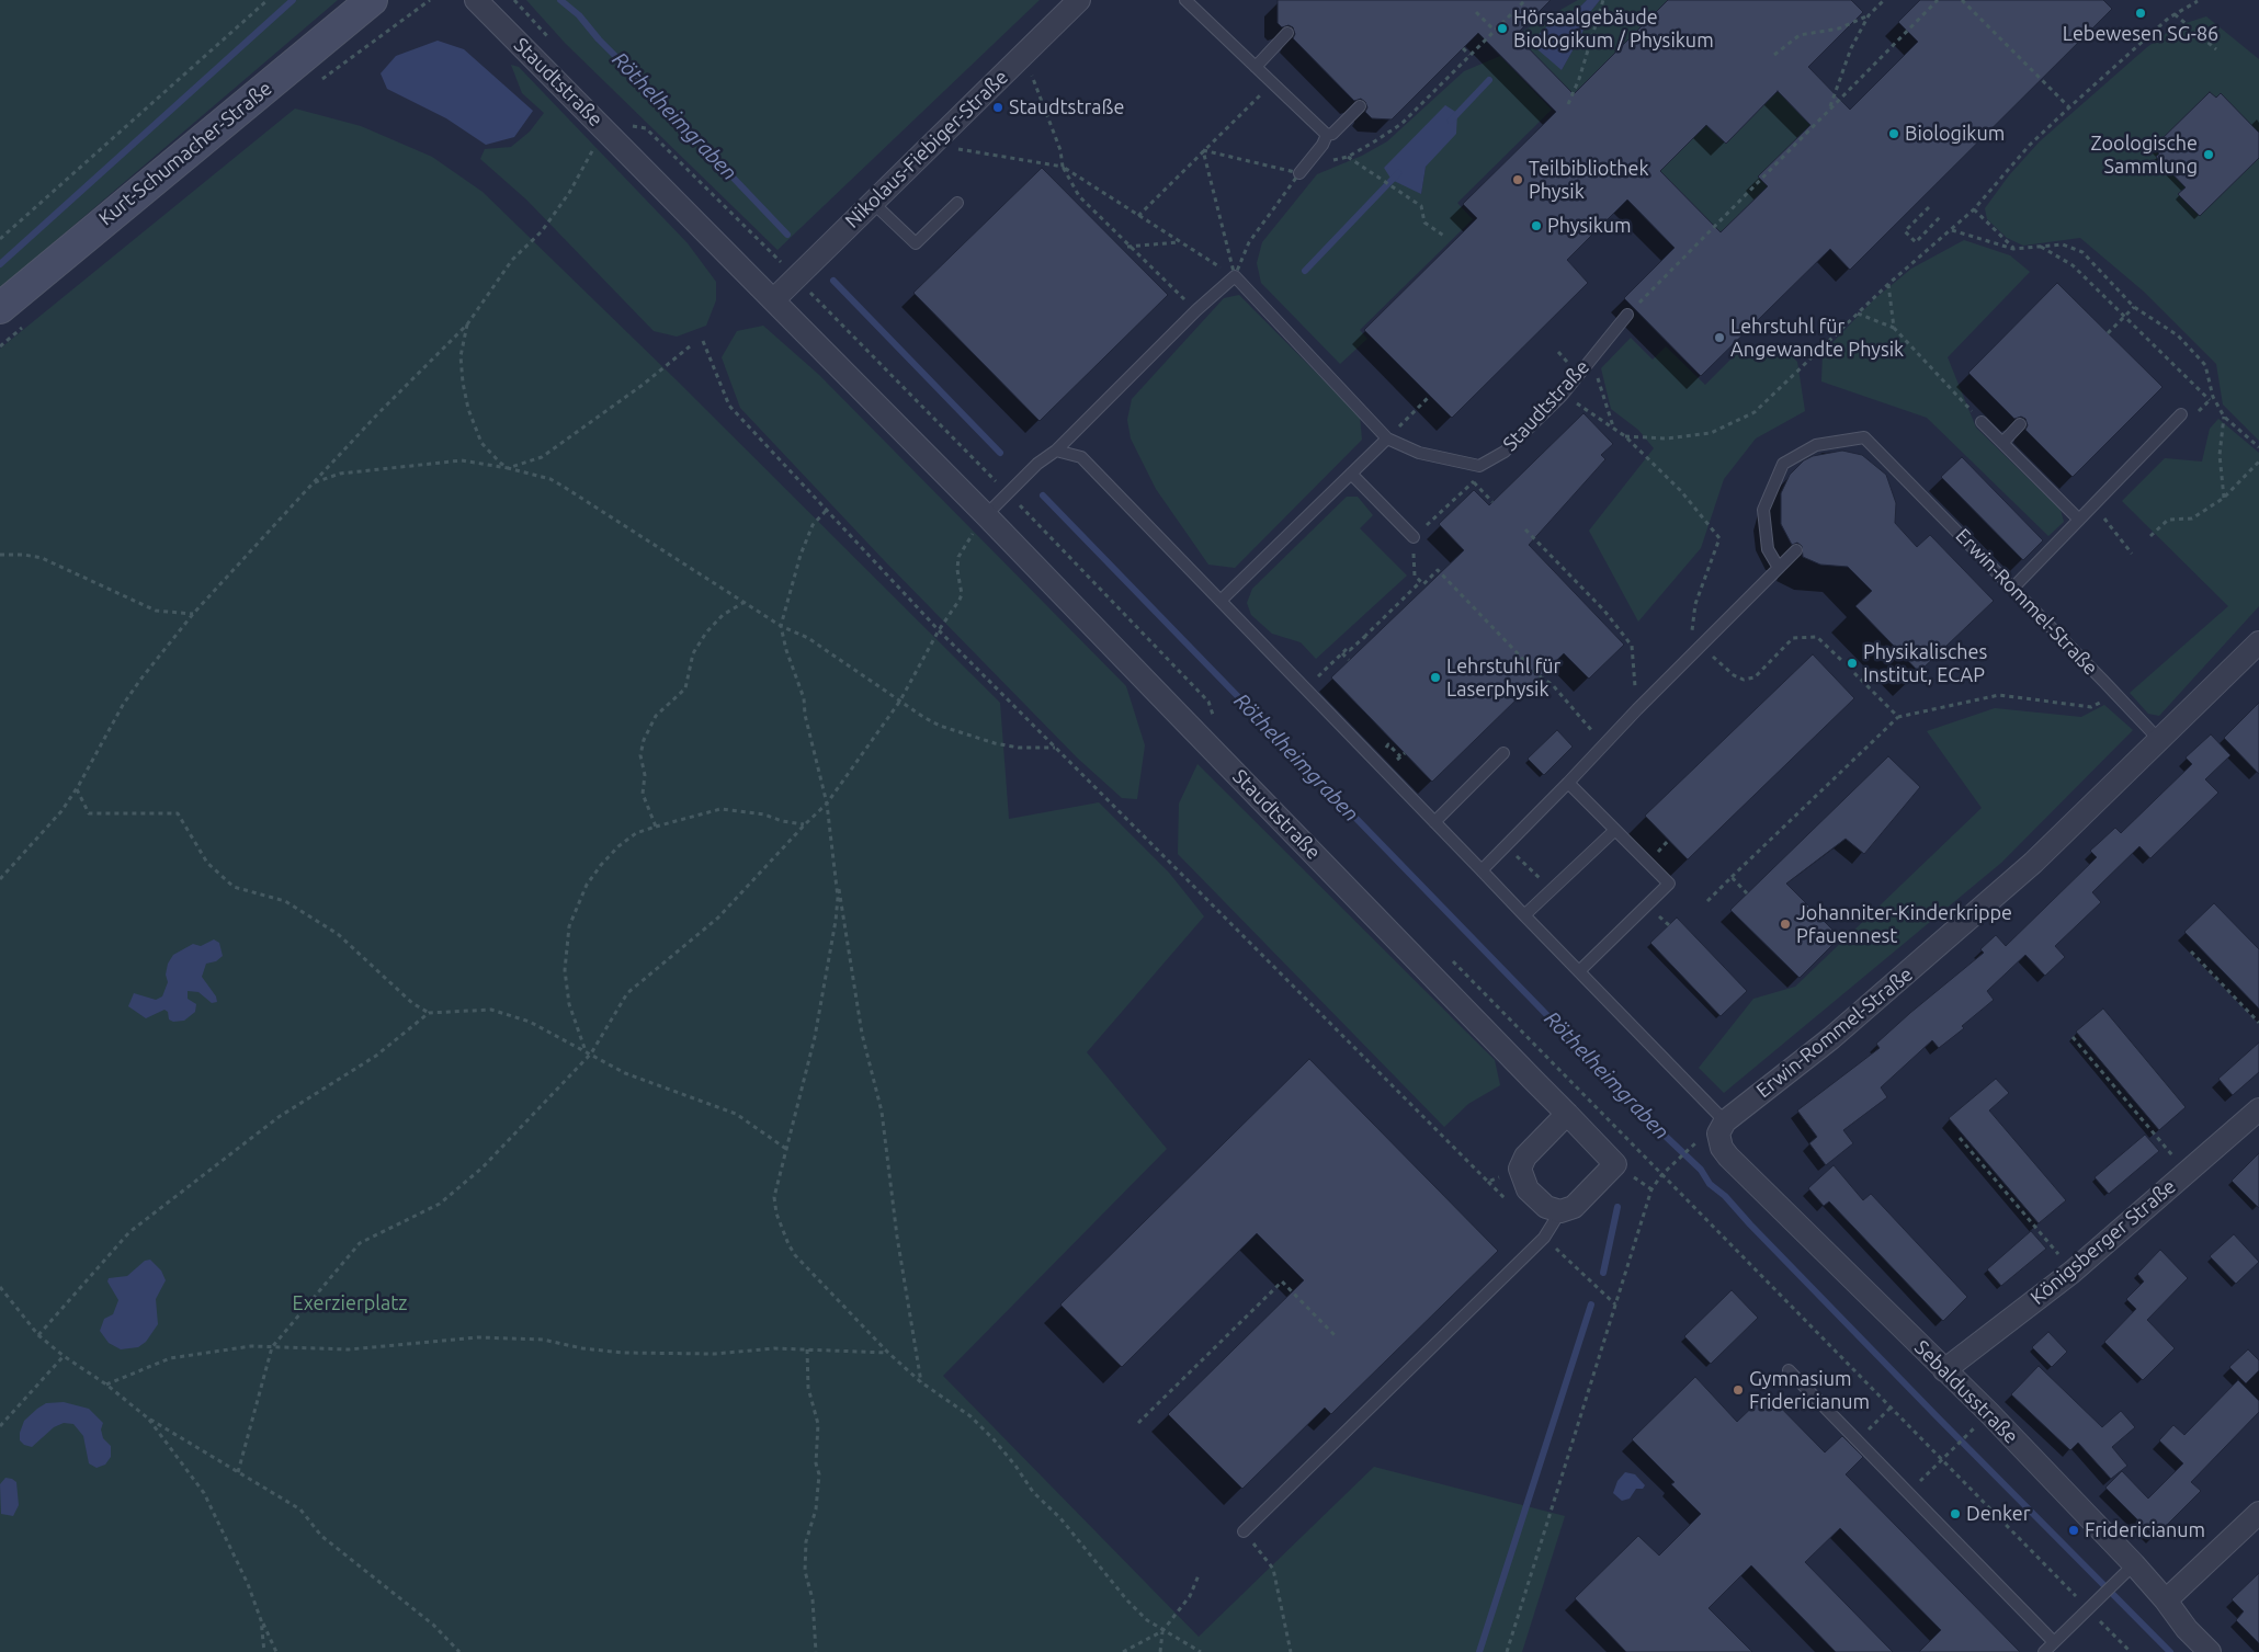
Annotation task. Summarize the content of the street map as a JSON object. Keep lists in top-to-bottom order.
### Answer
{
  "streets": {
    "main road": ["Kurt-Schumacher-Straße"],
    "street": [
      "Staudtstraße",
      "Nikolaus-Fiebiger-Straße",
      "Erwin-Rommel-Straße",
      "Königsberger Straße",
      "Sebaldusstraße"
    ]
  },
  "crossings": [
    ["Staudtstraße", "Nikolaus-Fiebiger-Straße"],
    ["Erwin-Rommel-Straße", "Sebaldusstraße"],
    ["Königsberger Straße", "Sebaldusstraße"]
  ],
  "water": ["Röthelheimgraben"],
  "parks": ["Exerzierplatz"],
  "places": [
    "Lebewesen SG-86",
    "Hörsaalgebäude Biologikum / Physikum",
    "Staudtstraße",
    "Biologikum",
    "Zoologische Sammlung",
    "Teilbibliothek Physik",
    "Physikum",
    "Lehrstuhl für Angewandte Physik",
    "Physikalisches Institut, ECAP",
    "Lehrstuhl für Laserphysik",
    "Johanniter-Kinderkrippe Pfauennest",
    "Gymnasium Fridericianum",
    "Denker",
    "Fridericianum"
  ]
}
